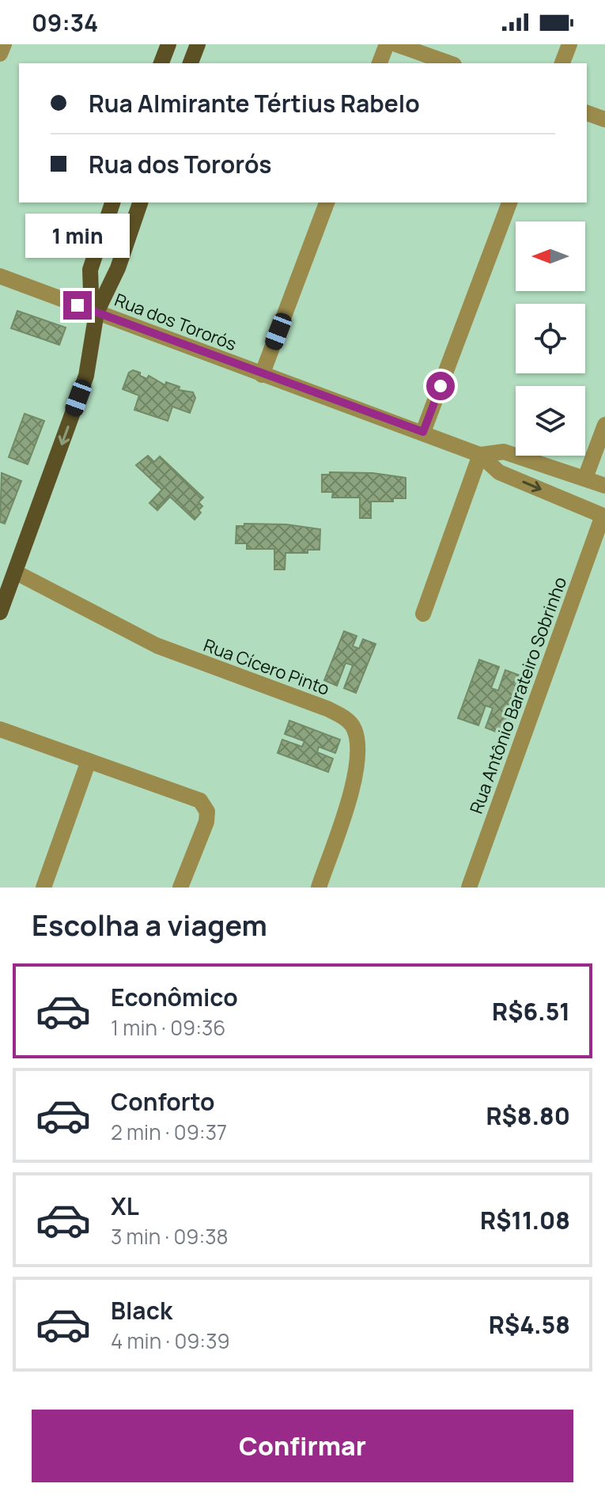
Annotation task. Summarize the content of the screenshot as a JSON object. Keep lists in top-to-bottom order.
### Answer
{
  "streets": {
    "street": ["Rua dos Tororós", "Rua Cícero Pinto", "Rua Antônio Barateiro Sobrinho"]
  },
  "crossings": [
    ["Rua dos Tororós", "Rua Antônio Barateiro Sobrinho"]
  ],
  "north": "left",
  "page": {
    "status": "09:34",
    "banner": ["Rua Almirante Tértius Rabelo", "Rua dos Tororós"],
    "bubble": "1 min",
    "heading": "Escolha a viagem",
    "list": [
      {
        "name": "Econômico",
        "note": "1 min · 09:36",
        "value": "R$6.51"
      },
      {
        "name": "Conforto",
        "note": "2 min · 09:37",
        "value": "R$8.80"
      },
      {
        "name": "XL",
        "note": "3 min · 09:38",
        "value": "R$11.08"
      },
      {
        "name": "Black",
        "note": "4 min · 09:39",
        "value": "R$4.58"
      }
    ],
    "buttons": "Confirmar"
  }
}
